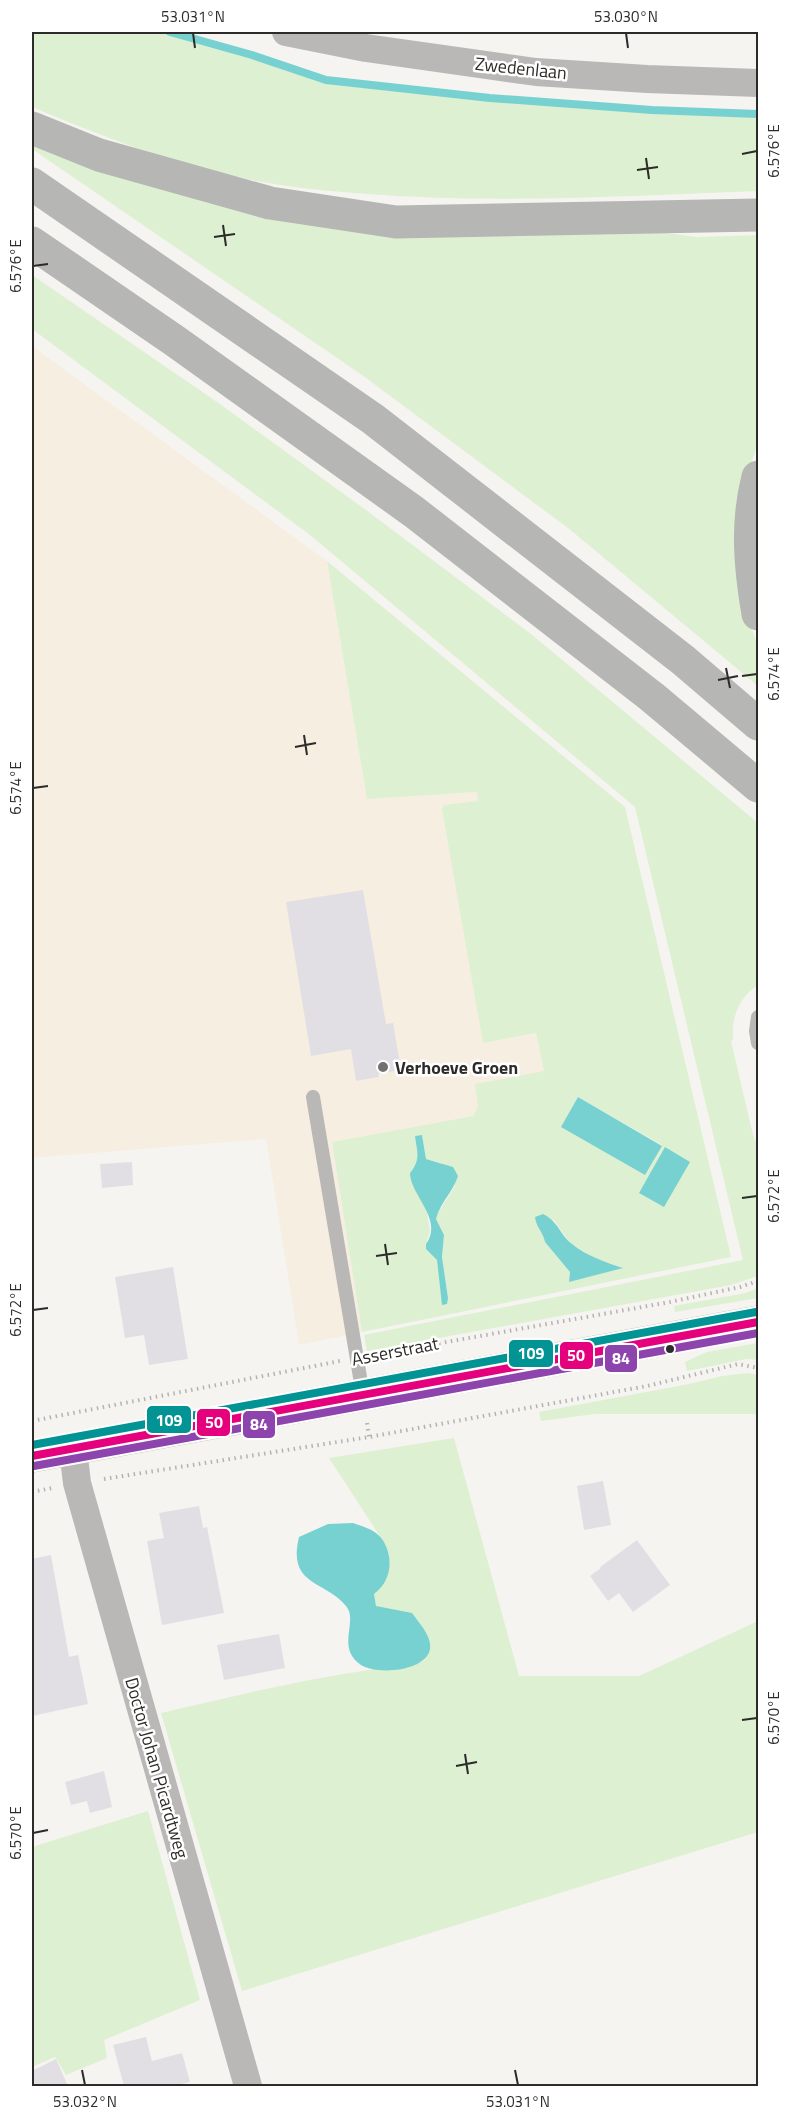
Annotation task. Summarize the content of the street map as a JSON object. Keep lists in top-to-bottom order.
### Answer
{
  "streets": {
    "main road": ["Asserstraat"],
    "street": ["Zwedenlaan", "Doctor Johan Picardtweg"]
  },
  "crossings": [
    ["Asserstraat", "Doctor Johan Picardtweg"]
  ],
  "places": ["Verhoeve Groen"],
  "lines": ["transit line 109", "transit line 50", "transit line 84"],
  "coordinates": [
    "53.031°N",
    "53.030°N",
    "6.576°E",
    "6.574°E",
    "6.572°E",
    "6.570°E",
    "53.032°N"
  ]
}
